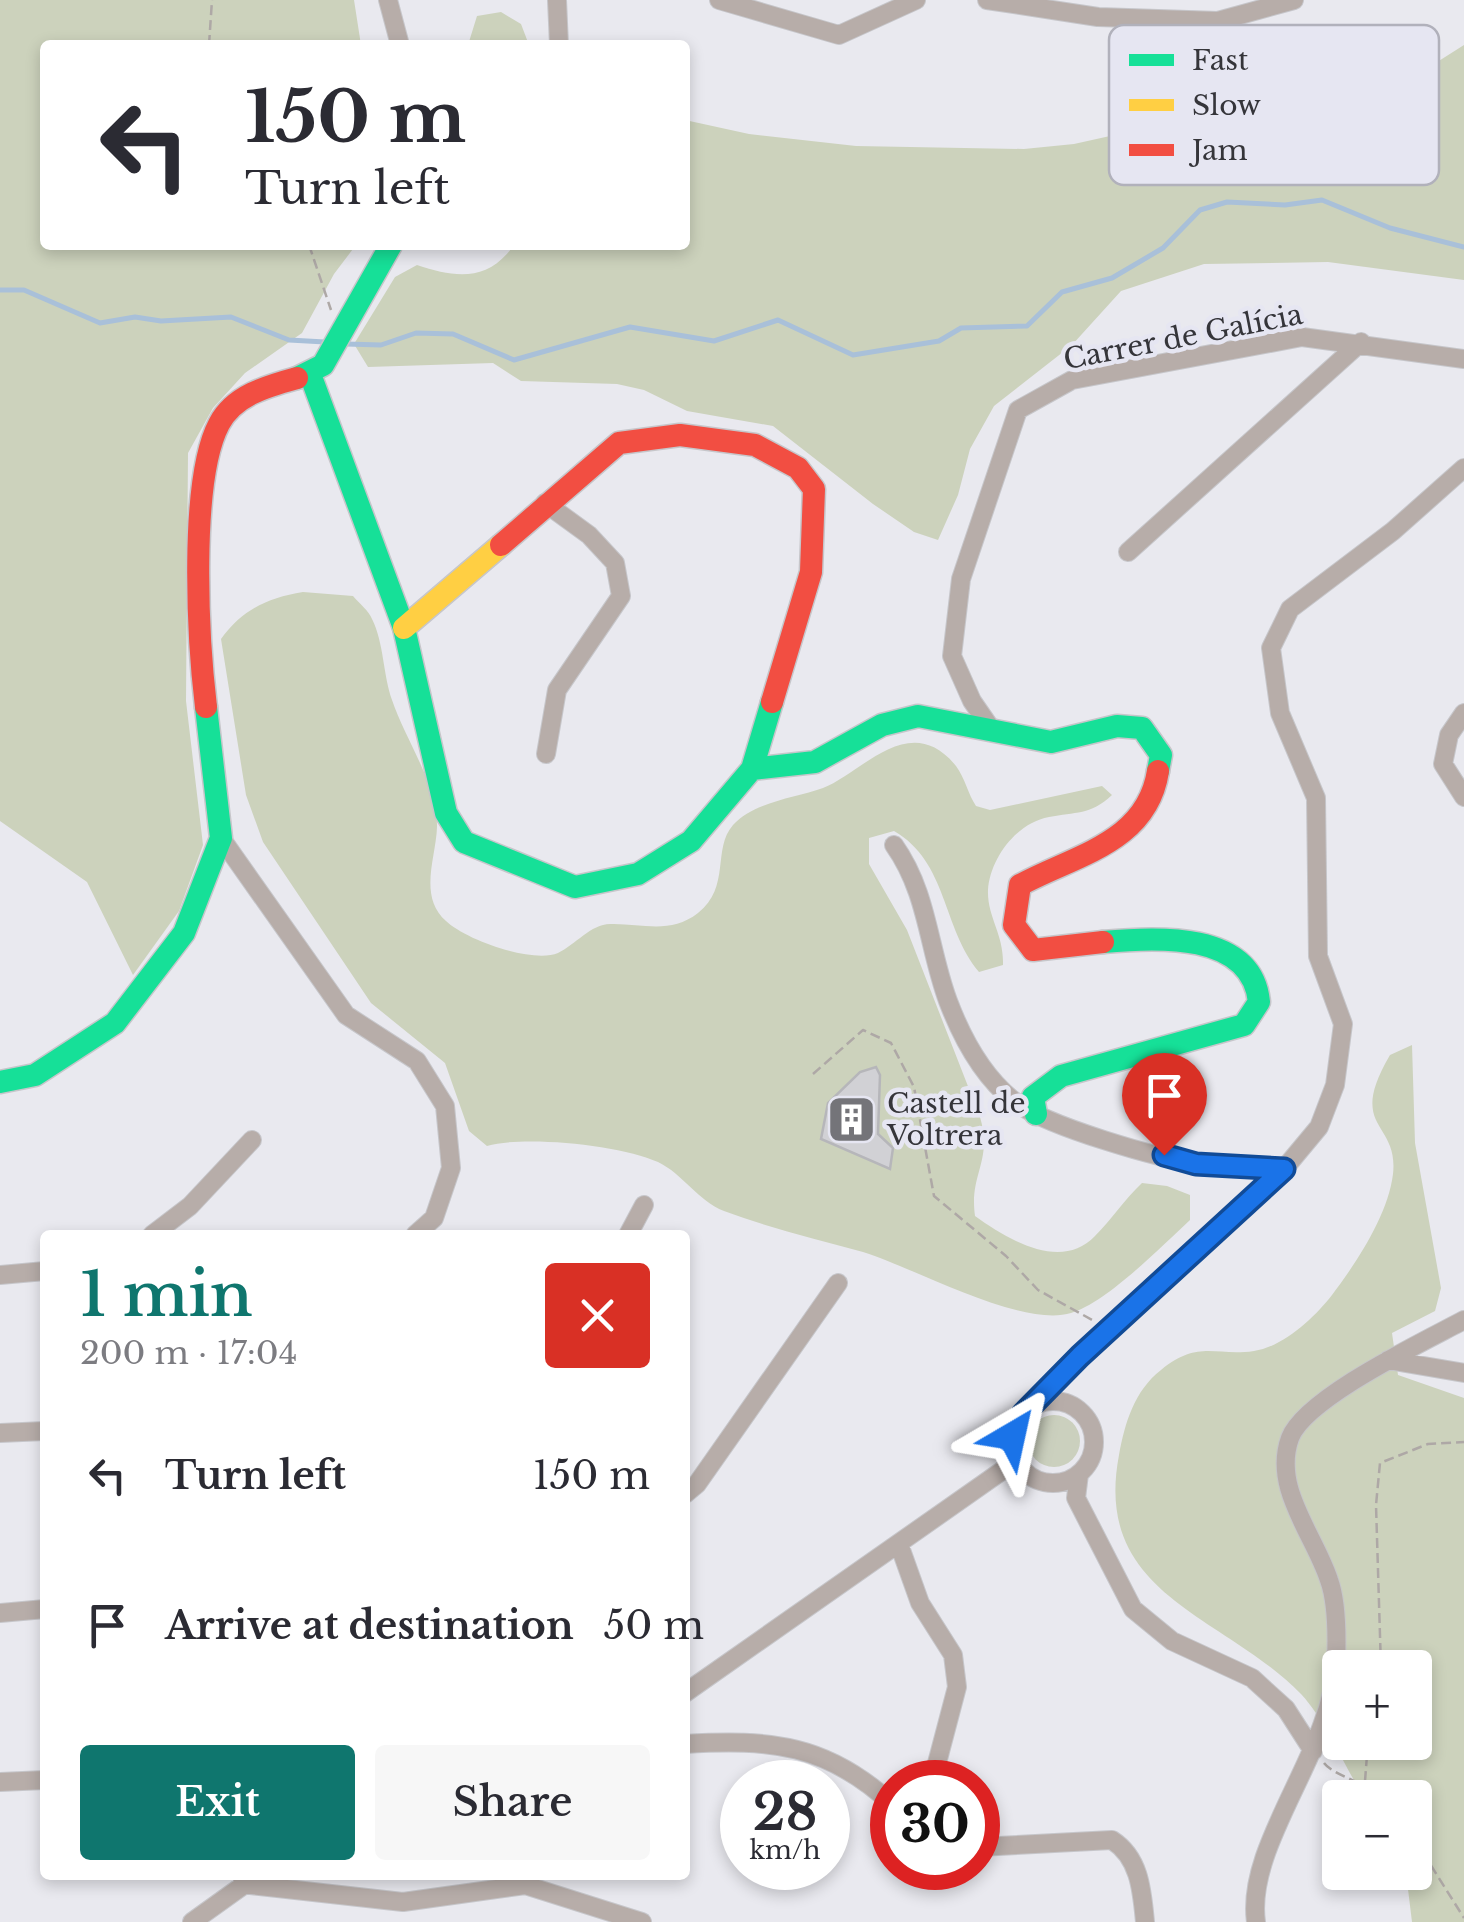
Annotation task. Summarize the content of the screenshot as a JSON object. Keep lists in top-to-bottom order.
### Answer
{
  "streets": {
    "street": ["Carrer de Galícia"]
  },
  "places": {
    "building": ["Castell de Voltrera"]
  },
  "legend": ["Fast", "Slow", "Jam"],
  "page": {
    "turn": ["150 m", "Turn left"],
    "heading": ["1 min", "200 m · 17:04"],
    "list": [
      {
        "name": "Turn left",
        "value": "150 m"
      },
      {
        "name": "Arrive at destination",
        "value": "50 m"
      }
    ],
    "map_buttons": ["+", "−"],
    "buttons": ["Exit", "Share"],
    "speed": "28 km/h",
    "limit": "30"
  }
}
